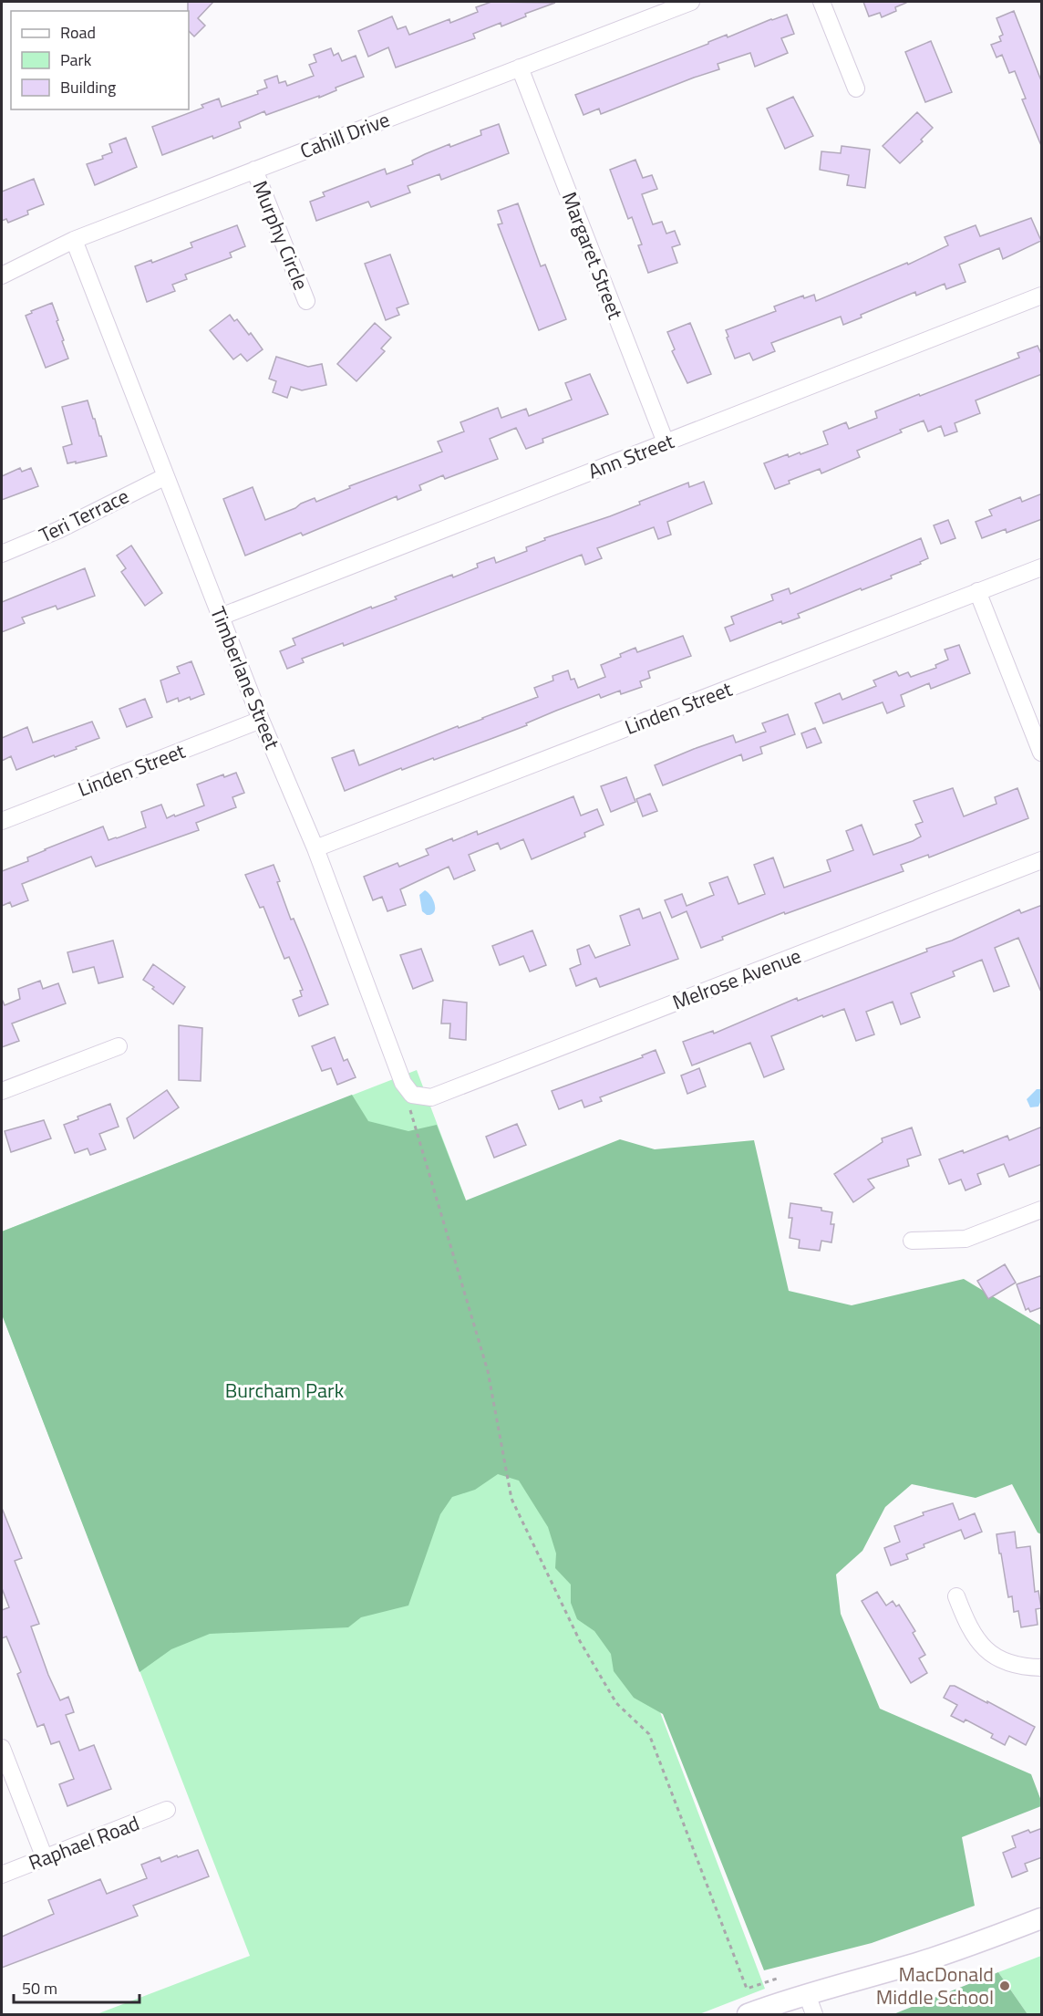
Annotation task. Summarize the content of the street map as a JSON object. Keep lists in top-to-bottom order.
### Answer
{
  "streets": {
    "street": [
      "Cahill Drive",
      "Murphy Circle",
      "Margaret Street",
      "Ann Street",
      "Teri Terrace",
      "Timberlane Street",
      "Linden Street",
      "Melrose Avenue",
      "Raphael Road"
    ]
  },
  "crossings": [
    ["Cahill Drive", "Murphy Circle"],
    ["Cahill Drive", "Margaret Street"],
    ["Cahill Drive", "Timberlane Street"],
    ["Margaret Street", "Ann Street"],
    ["Ann Street", "Timberlane Street"],
    ["Teri Terrace", "Timberlane Street"],
    ["Timberlane Street", "Linden Street"],
    ["Timberlane Street", "Melrose Avenue"]
  ],
  "parks": ["Burcham Park"],
  "places": ["MacDonald Middle School"],
  "legend": ["Road", "Park", "Building"],
  "scale_bar": "50 m"
}
